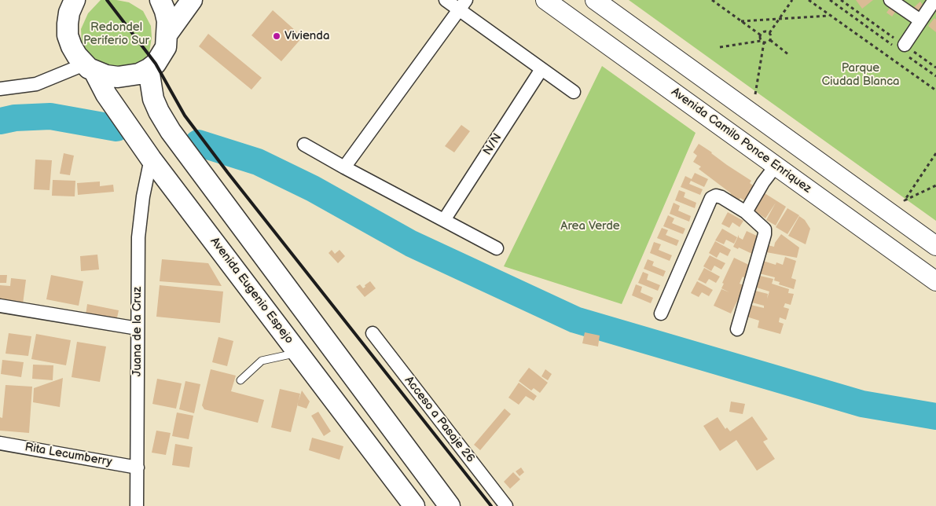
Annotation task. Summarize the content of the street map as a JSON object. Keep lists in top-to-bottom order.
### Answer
{
  "streets": {
    "main road": ["Avenida Camilo Ponce Enriquez", "Avenida Eugenio Espejo"],
    "street": [
      "N/N",
      "Juana de la Cruz",
      "Acceso a Pasaje 26",
      "Rita Lecumberry"
    ]
  },
  "crossings": [
    ["Avenida Eugenio Espejo", "Juana de la Cruz"],
    ["Juana de la Cruz", "Rita Lecumberry"]
  ],
  "parks": ["Redondel Periferio Sur", "Parque Ciudad Blanca", "Area Verde"],
  "places": ["Vivienda"]
}
